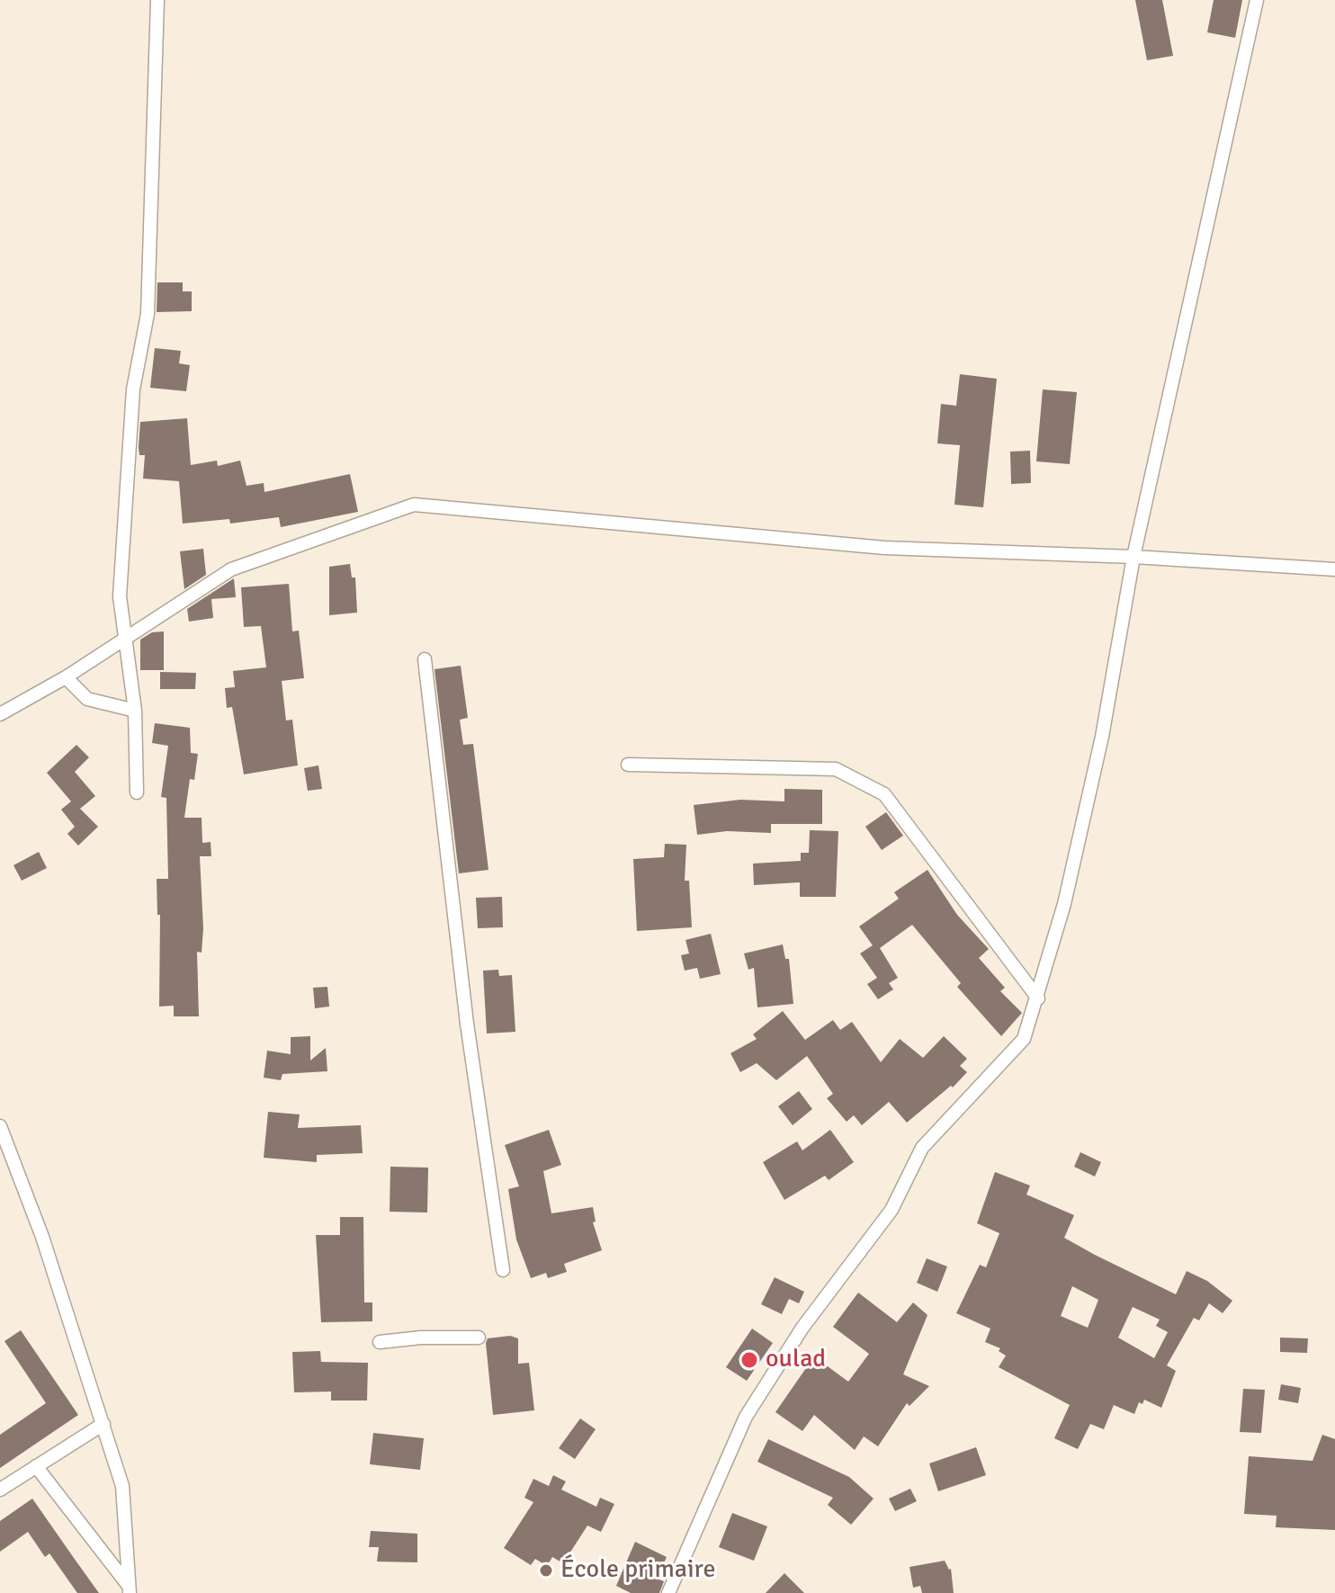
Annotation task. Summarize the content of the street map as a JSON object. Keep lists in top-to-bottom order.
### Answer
{
  "places": ["oulad", "École primaire"]
}
